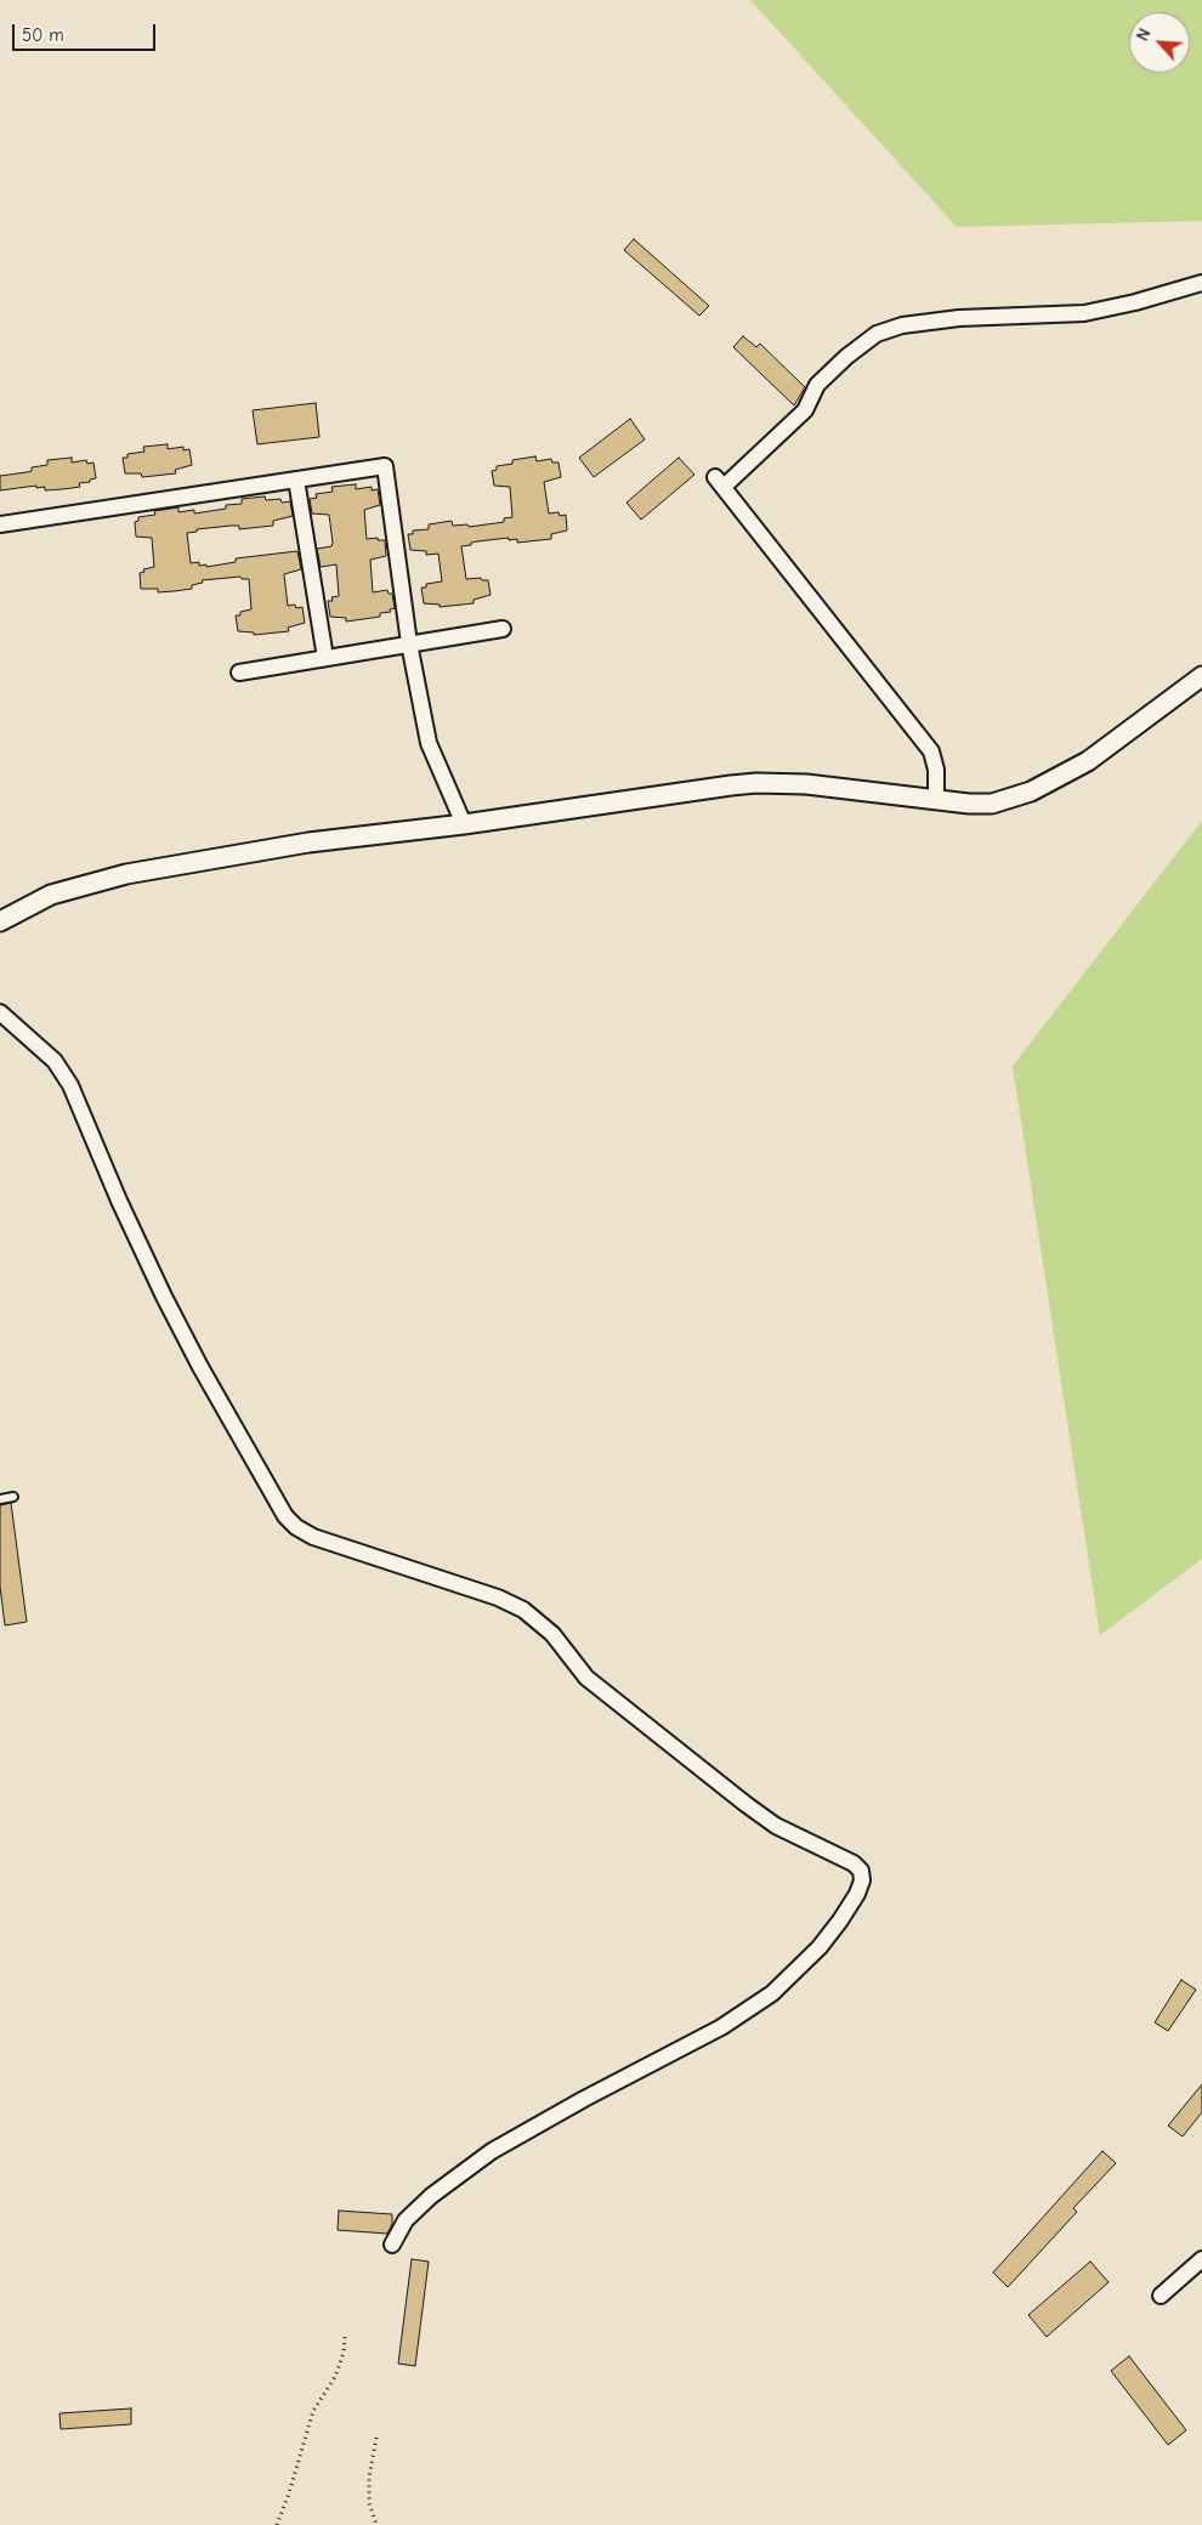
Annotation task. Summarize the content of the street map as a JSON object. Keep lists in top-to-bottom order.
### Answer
{
  "scale_bar": "50 m",
  "north": "top left"
}
